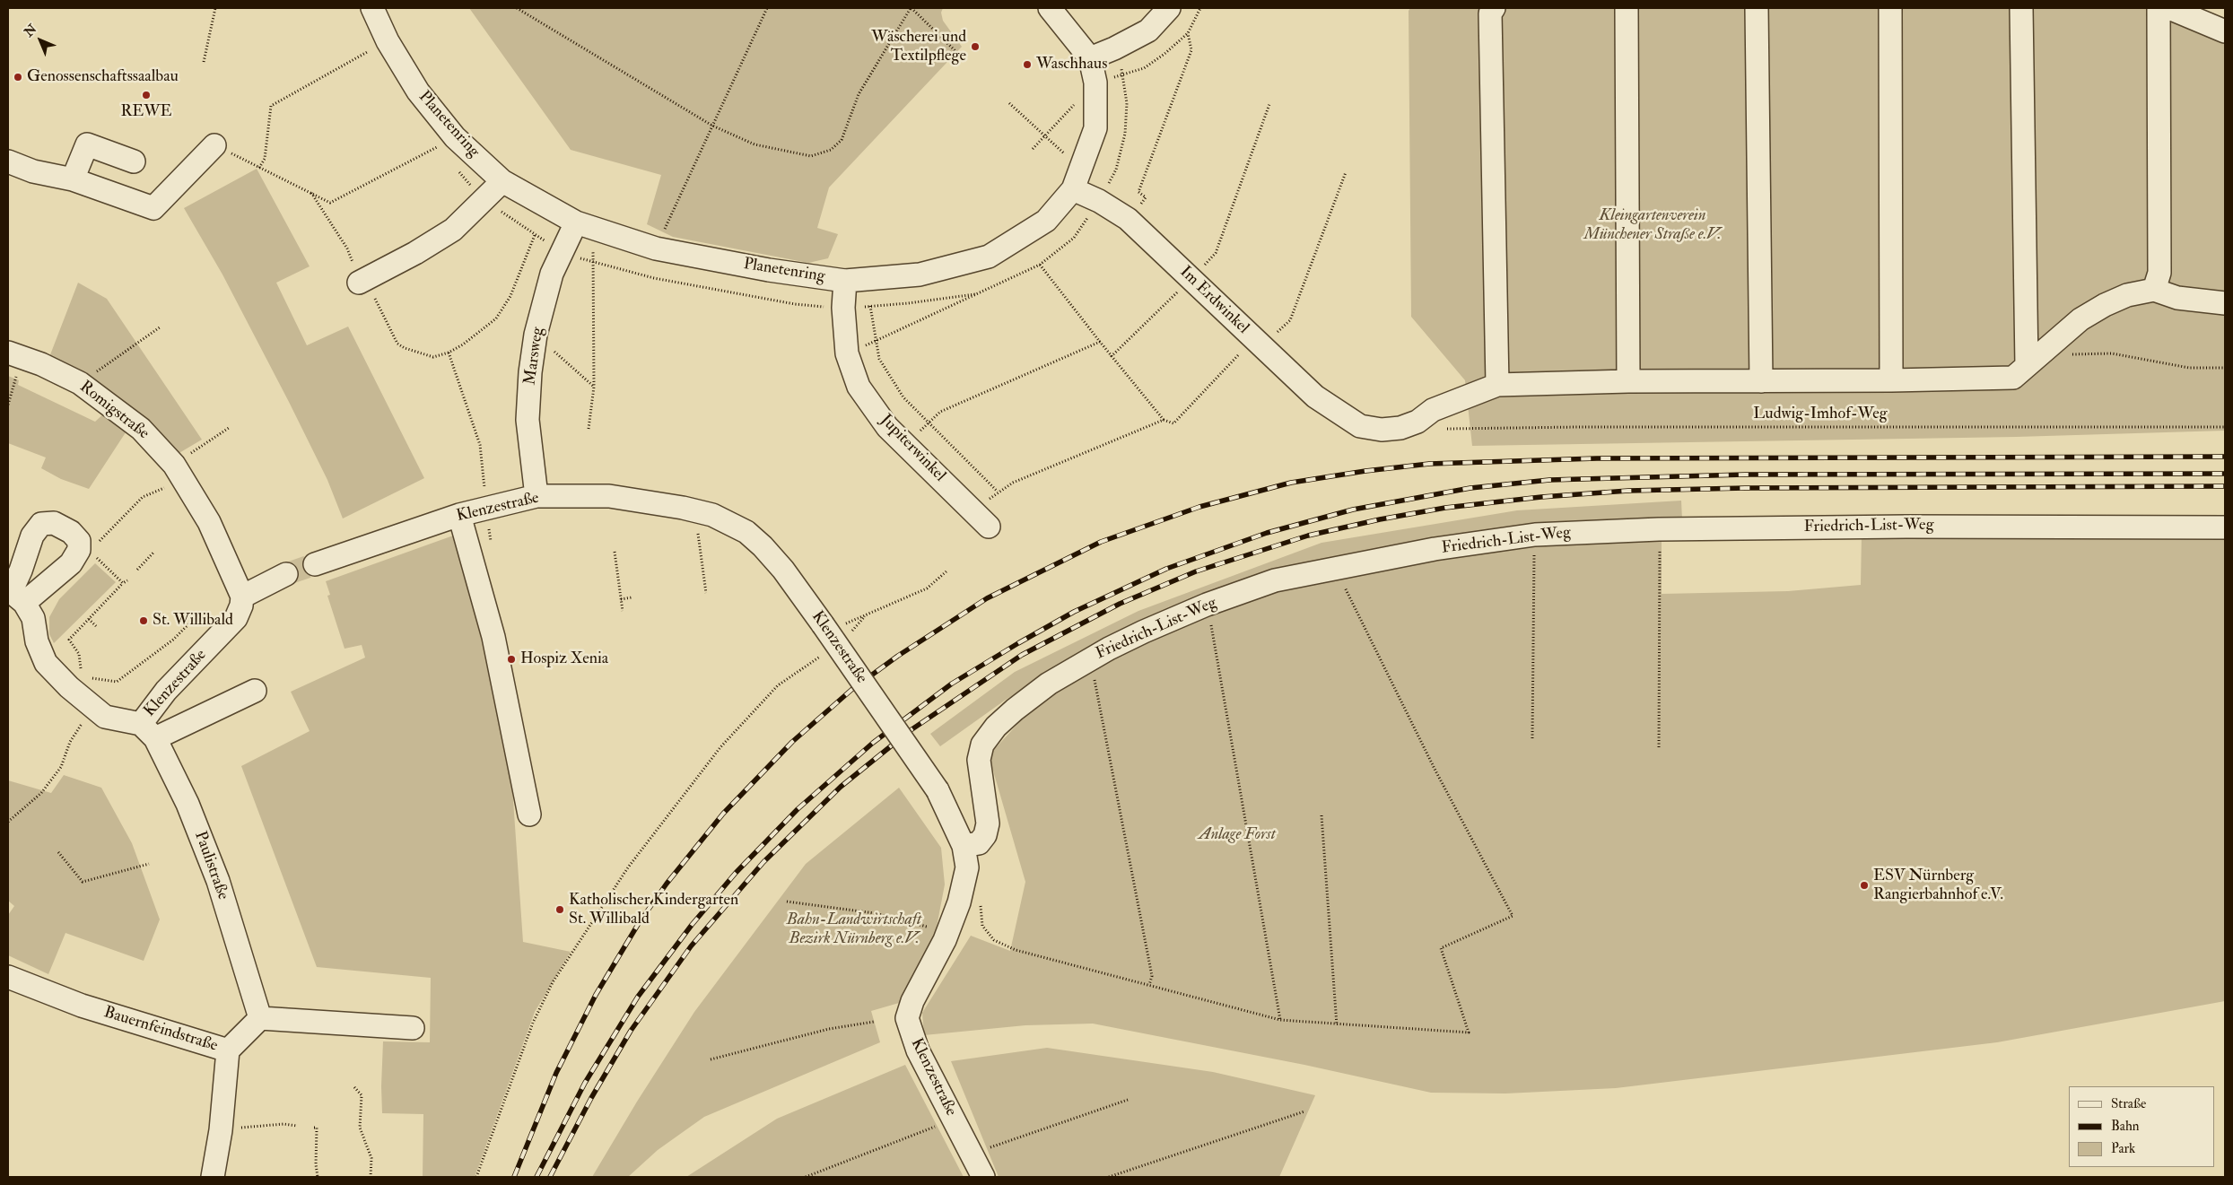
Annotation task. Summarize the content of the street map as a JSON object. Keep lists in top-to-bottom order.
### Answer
{
  "streets": {
    "street": [
      "Planetenring",
      "Im Erdwinkel",
      "Marsweg",
      "Romigstraße",
      "Jupiterwinkel",
      "Klenzestraße",
      "Friedrich-List-Weg",
      "Paulistraße",
      "Bauernfeindstraße"
    ],
    "path": ["Ludwig-Imhof-Weg"]
  },
  "crossings": [
    ["Planetenring", "Im Erdwinkel"],
    ["Planetenring", "Marsweg"],
    ["Planetenring", "Jupiterwinkel"],
    ["Im Erdwinkel", "Ludwig-Imhof-Weg"],
    ["Marsweg", "Klenzestraße"],
    ["Romigstraße", "Klenzestraße"],
    ["Klenzestraße", "Friedrich-List-Weg"],
    ["Klenzestraße", "Paulistraße"],
    ["Paulistraße", "Bauernfeindstraße"]
  ],
  "parks": ["Kleingartenverein Münchener Straße e.V.", "Anlage Forst", "Bahn-Landwirtschaft Bezirk Nürnberg e.V."],
  "places": [
    "Wäscherei und Textilpflege",
    "Waschhaus",
    "Genossenschaftssaalbau",
    "REWE",
    "St. Willibald",
    "Hospiz Xenia",
    "ESV Nürnberg Rangierbahnhof e.V.",
    "Katholischer Kindergarten St. Willibald"
  ],
  "legend": ["Straße", "Bahn", "Park"],
  "north": "top left"
}
